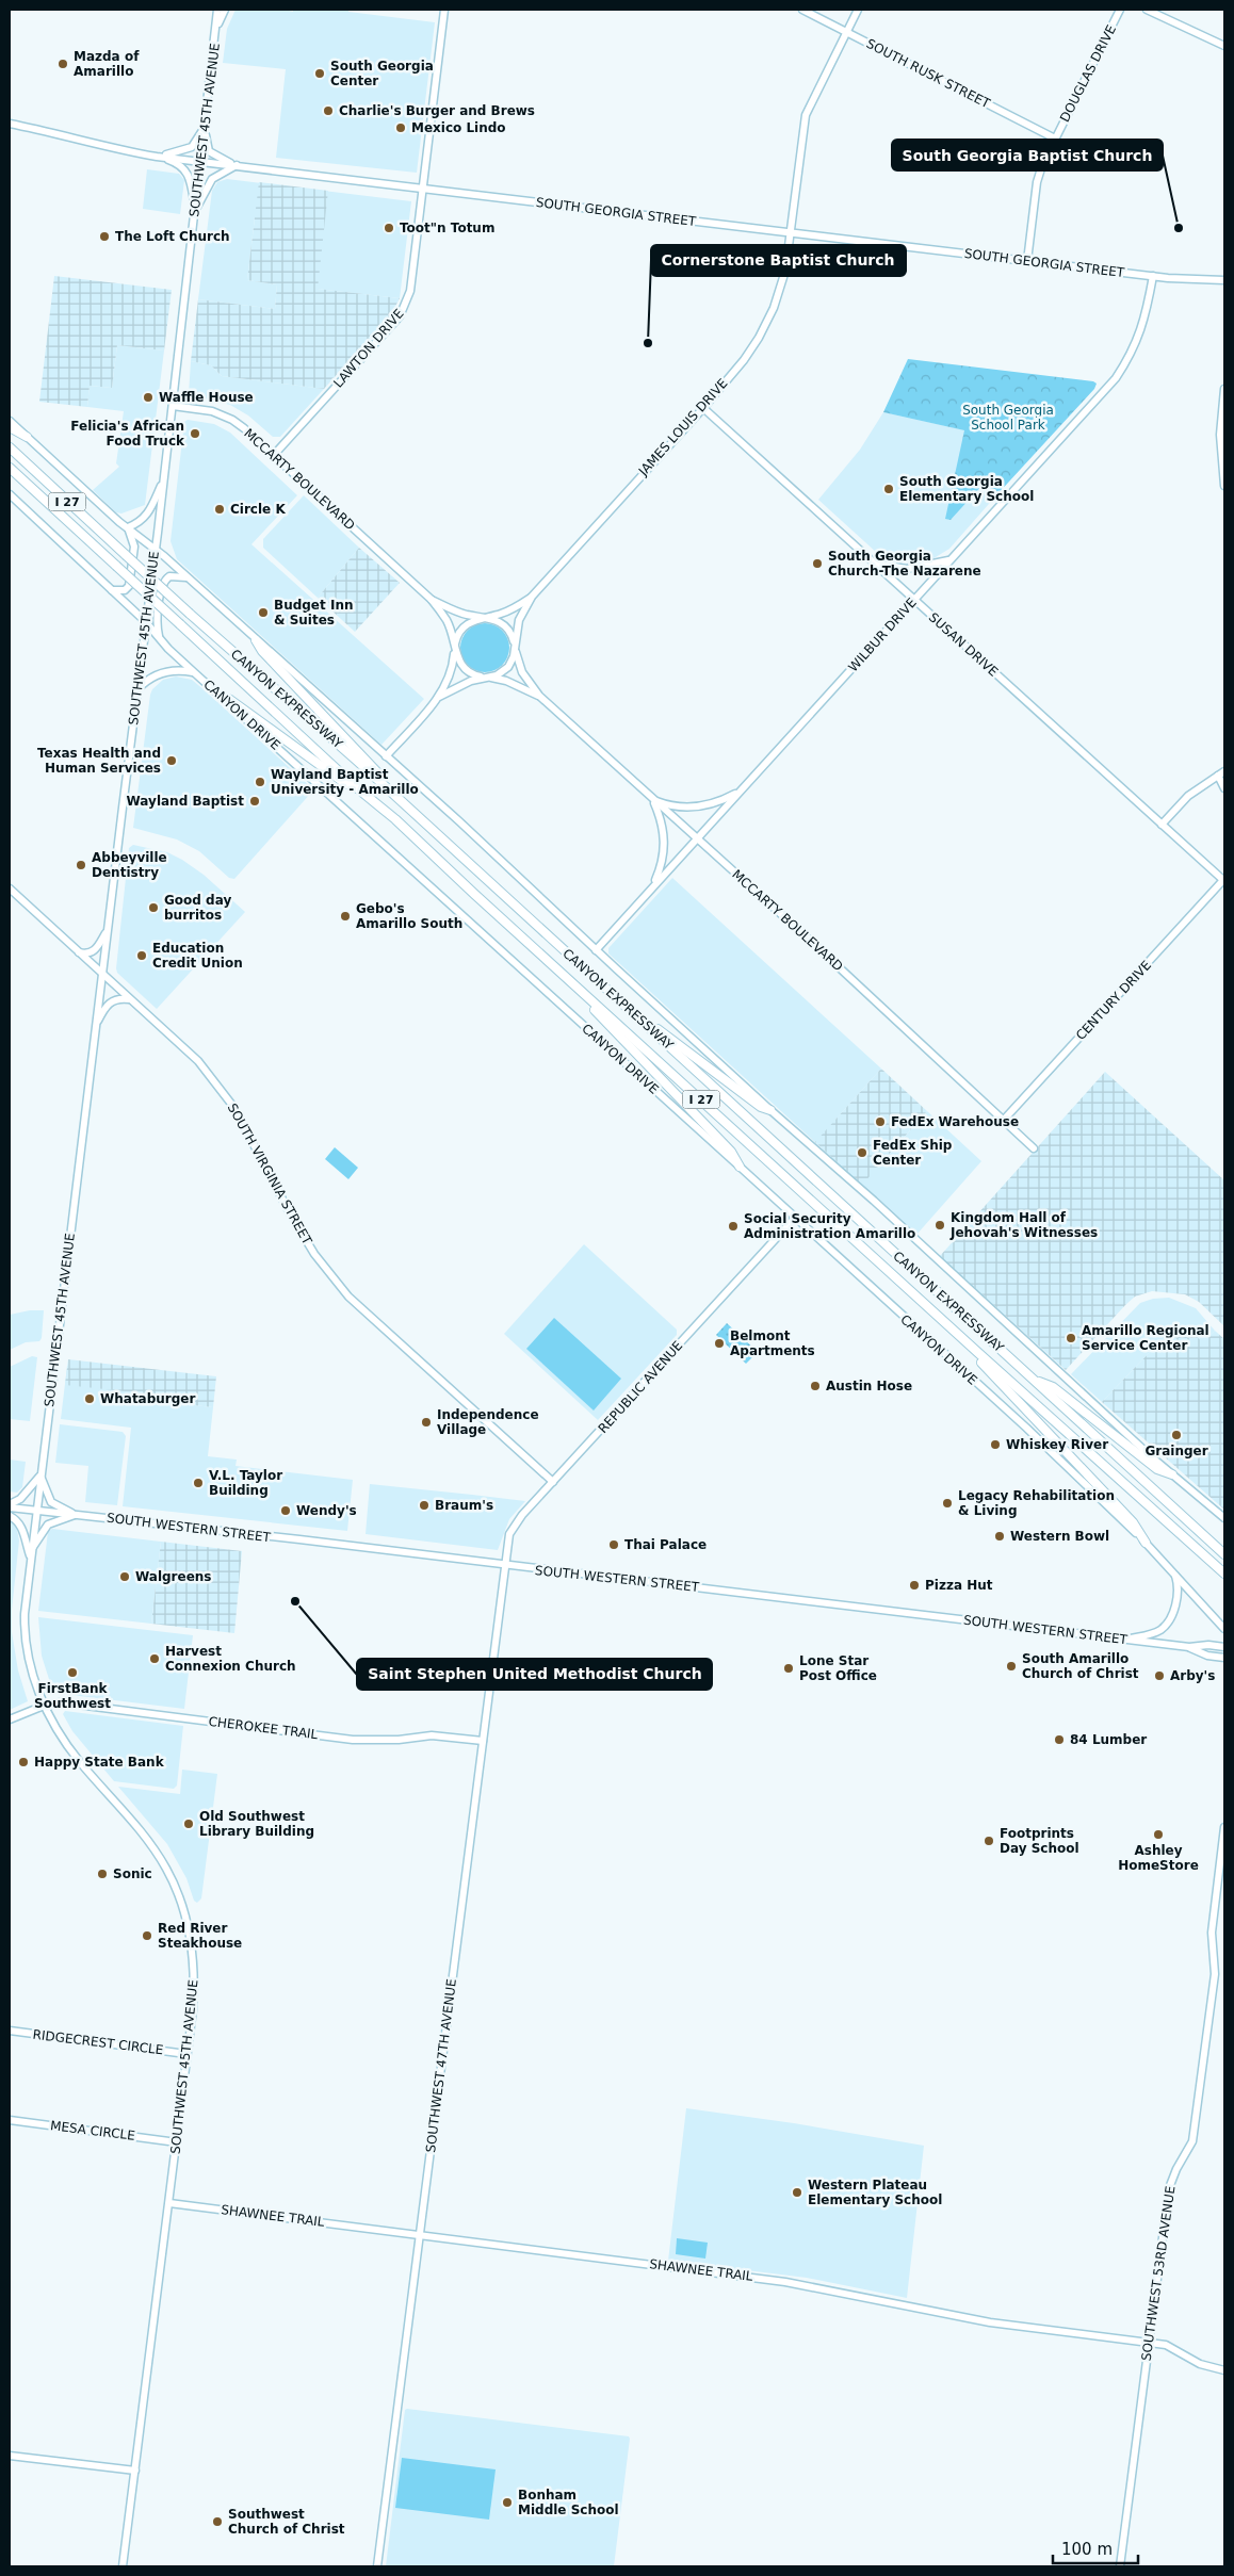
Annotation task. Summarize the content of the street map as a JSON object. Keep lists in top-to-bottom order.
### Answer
{
  "streets": {
    "highway": ["I 27", "CANYON EXPRESSWAY"],
    "main road": [
      "SOUTH RUSK STREET",
      "DOUGLAS DRIVE",
      "SOUTHWEST 45TH AVENUE",
      "SOUTH GEORGIA STREET",
      "LAWTON DRIVE",
      "JAMES LOUIS DRIVE",
      "MCCARTY BOULEVARD",
      "WILBUR DRIVE",
      "SUSAN DRIVE",
      "CANYON DRIVE",
      "CENTURY DRIVE",
      "SOUTH VIRGINIA STREET",
      "REPUBLIC AVENUE",
      "SOUTH WESTERN STREET",
      "CHEROKEE TRAIL",
      "RIDGECREST CIRCLE",
      "SOUTHWEST 47TH AVENUE",
      "MESA CIRCLE",
      "SHAWNEE TRAIL",
      "SOUTHWEST 53RD AVENUE"
    ]
  },
  "crossings": [
    ["SOUTH RUSK STREET", "DOUGLAS DRIVE"],
    ["SOUTH RUSK STREET", "JAMES LOUIS DRIVE"],
    ["DOUGLAS DRIVE", "SOUTH GEORGIA STREET"],
    ["SOUTHWEST 45TH AVENUE", "SOUTH GEORGIA STREET"],
    ["SOUTHWEST 45TH AVENUE", "MCCARTY BOULEVARD"],
    ["SOUTHWEST 45TH AVENUE", "CANYON DRIVE"],
    ["SOUTHWEST 45TH AVENUE", "SOUTH VIRGINIA STREET"],
    ["SOUTHWEST 45TH AVENUE", "SOUTH WESTERN STREET"],
    ["SOUTHWEST 45TH AVENUE", "CHEROKEE TRAIL"],
    ["SOUTHWEST 45TH AVENUE", "RIDGECREST CIRCLE"],
    ["SOUTHWEST 45TH AVENUE", "MESA CIRCLE"],
    ["SOUTHWEST 45TH AVENUE", "SHAWNEE TRAIL"],
    ["SOUTH GEORGIA STREET", "LAWTON DRIVE"],
    ["SOUTH GEORGIA STREET", "JAMES LOUIS DRIVE"],
    ["SOUTH GEORGIA STREET", "WILBUR DRIVE"],
    ["LAWTON DRIVE", "MCCARTY BOULEVARD"],
    ["JAMES LOUIS DRIVE", "MCCARTY BOULEVARD"],
    ["JAMES LOUIS DRIVE", "SUSAN DRIVE"],
    ["MCCARTY BOULEVARD", "WILBUR DRIVE"],
    ["MCCARTY BOULEVARD", "CENTURY DRIVE"],
    ["WILBUR DRIVE", "SUSAN DRIVE"],
    ["SUSAN DRIVE", "CENTURY DRIVE"],
    ["CANYON DRIVE", "REPUBLIC AVENUE"],
    ["SOUTH VIRGINIA STREET", "REPUBLIC AVENUE"],
    ["REPUBLIC AVENUE", "SOUTH WESTERN STREET"],
    ["REPUBLIC AVENUE", "SOUTHWEST 47TH AVENUE"],
    ["SOUTH WESTERN STREET", "SOUTHWEST 47TH AVENUE"],
    ["CHEROKEE TRAIL", "SOUTHWEST 47TH AVENUE"],
    ["SOUTHWEST 47TH AVENUE", "SHAWNEE TRAIL"],
    ["SHAWNEE TRAIL", "SOUTHWEST 53RD AVENUE"]
  ],
  "parks": ["South Georgia School Park"],
  "places": [
    "Mazda of Amarillo",
    "South Georgia Center",
    "Charlie's Burger and Brews",
    "Mexico Lindo",
    "Toot\"n Totum",
    "South Georgia Baptist Church",
    "The Loft Church",
    "Cornerstone Baptist Church",
    "Waffle House",
    "Felicia's African Food Truck",
    "South Georgia Elementary School",
    "Circle K",
    "South Georgia Church-The Nazarene",
    "Budget Inn & Suites",
    "Texas Health and Human Services",
    "Wayland Baptist University - Amarillo",
    "Wayland Baptist",
    "Abbeyville Dentistry",
    "Good day burritos",
    "Gebo's Amarillo South",
    "Education Credit Union",
    "FedEx Warehouse",
    "FedEx Ship Center",
    "Kingdom Hall of Jehovah's Witnesses",
    "Social Security Administration Amarillo",
    "Amarillo Regional Service Center",
    "Belmont Apartments",
    "Austin Hose",
    "Whataburger",
    "Independence Village",
    "Grainger",
    "Whiskey River",
    "V.L. Taylor Building",
    "Legacy Rehabilitation & Living",
    "Braum's",
    "Wendy's",
    "Western Bowl",
    "Thai Palace",
    "Walgreens",
    "Pizza Hut",
    "Saint Stephen United Methodist Church",
    "Harvest Connexion Church",
    "South Amarillo Church of Christ",
    "Lone Star Post Office",
    "FirstBank Southwest",
    "Arby's",
    "84 Lumber",
    "Happy State Bank",
    "Old Southwest Library Building",
    "Ashley HomeStore",
    "Footprints Day School",
    "Sonic",
    "Red River Steakhouse",
    "Western Plateau Elementary School",
    "Bonham Middle School",
    "Southwest Church of Christ"
  ],
  "scale_bar": "100 m"
}
